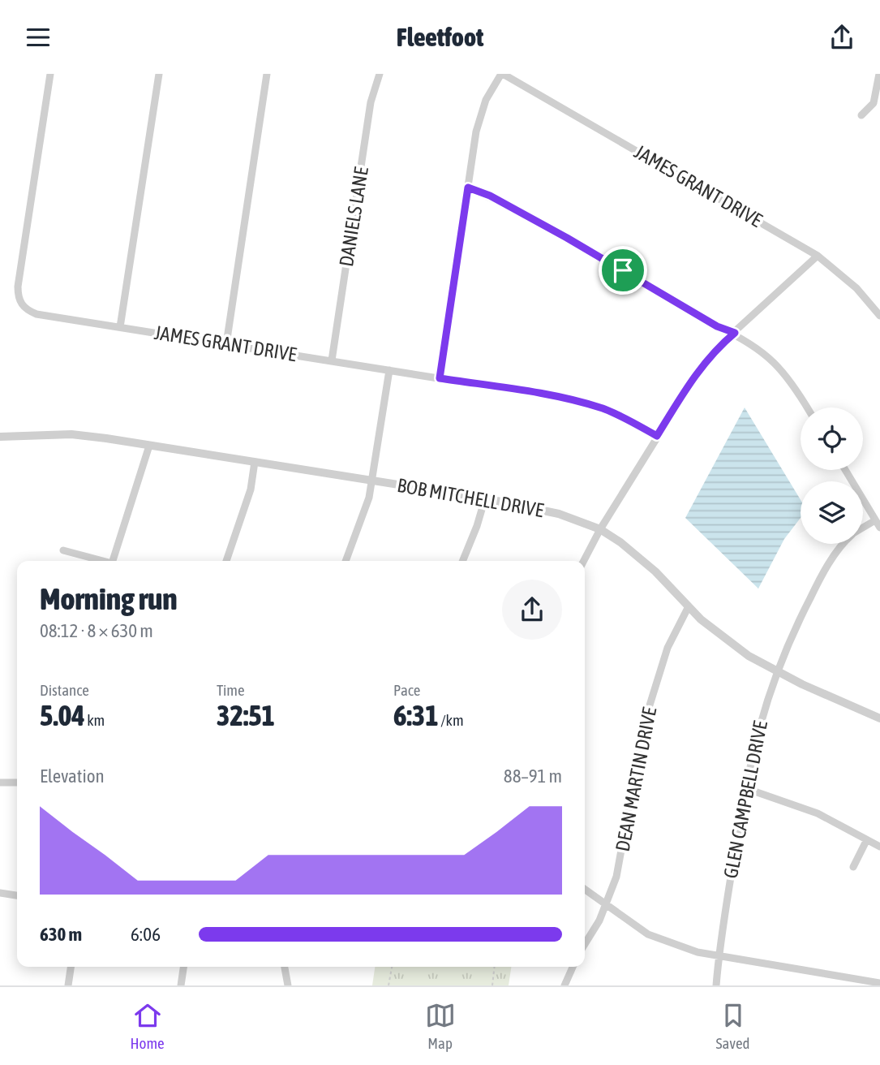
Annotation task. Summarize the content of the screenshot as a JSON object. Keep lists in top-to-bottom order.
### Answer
{
  "streets": {
    "street": [
      "JAMES GRANT DRIVE",
      "DANIELS LANE",
      "BOB MITCHELL DRIVE",
      "DEAN MARTIN DRIVE",
      "GLEN CAMPBELL DRIVE"
    ]
  },
  "crossings": [
    ["JAMES GRANT DRIVE", "DANIELS LANE"],
    ["BOB MITCHELL DRIVE", "DEAN MARTIN DRIVE"],
    ["BOB MITCHELL DRIVE", "GLEN CAMPBELL DRIVE"]
  ],
  "page": {
    "header": "Fleetfoot",
    "heading": ["Morning run", "08:12 · 8 × 630 m"],
    "stats": [
      ["Distance", "5.04 km"],
      ["Time", "32:51"],
      ["Pace", "6:31 /km"]
    ],
    "chart": ["Elevation", "88–91 m"],
    "list": [
      {
        "name": "630 m",
        "note": "6:06"
      }
    ],
    "tabs": ["Home", "Map", "Saved"]
  }
}
